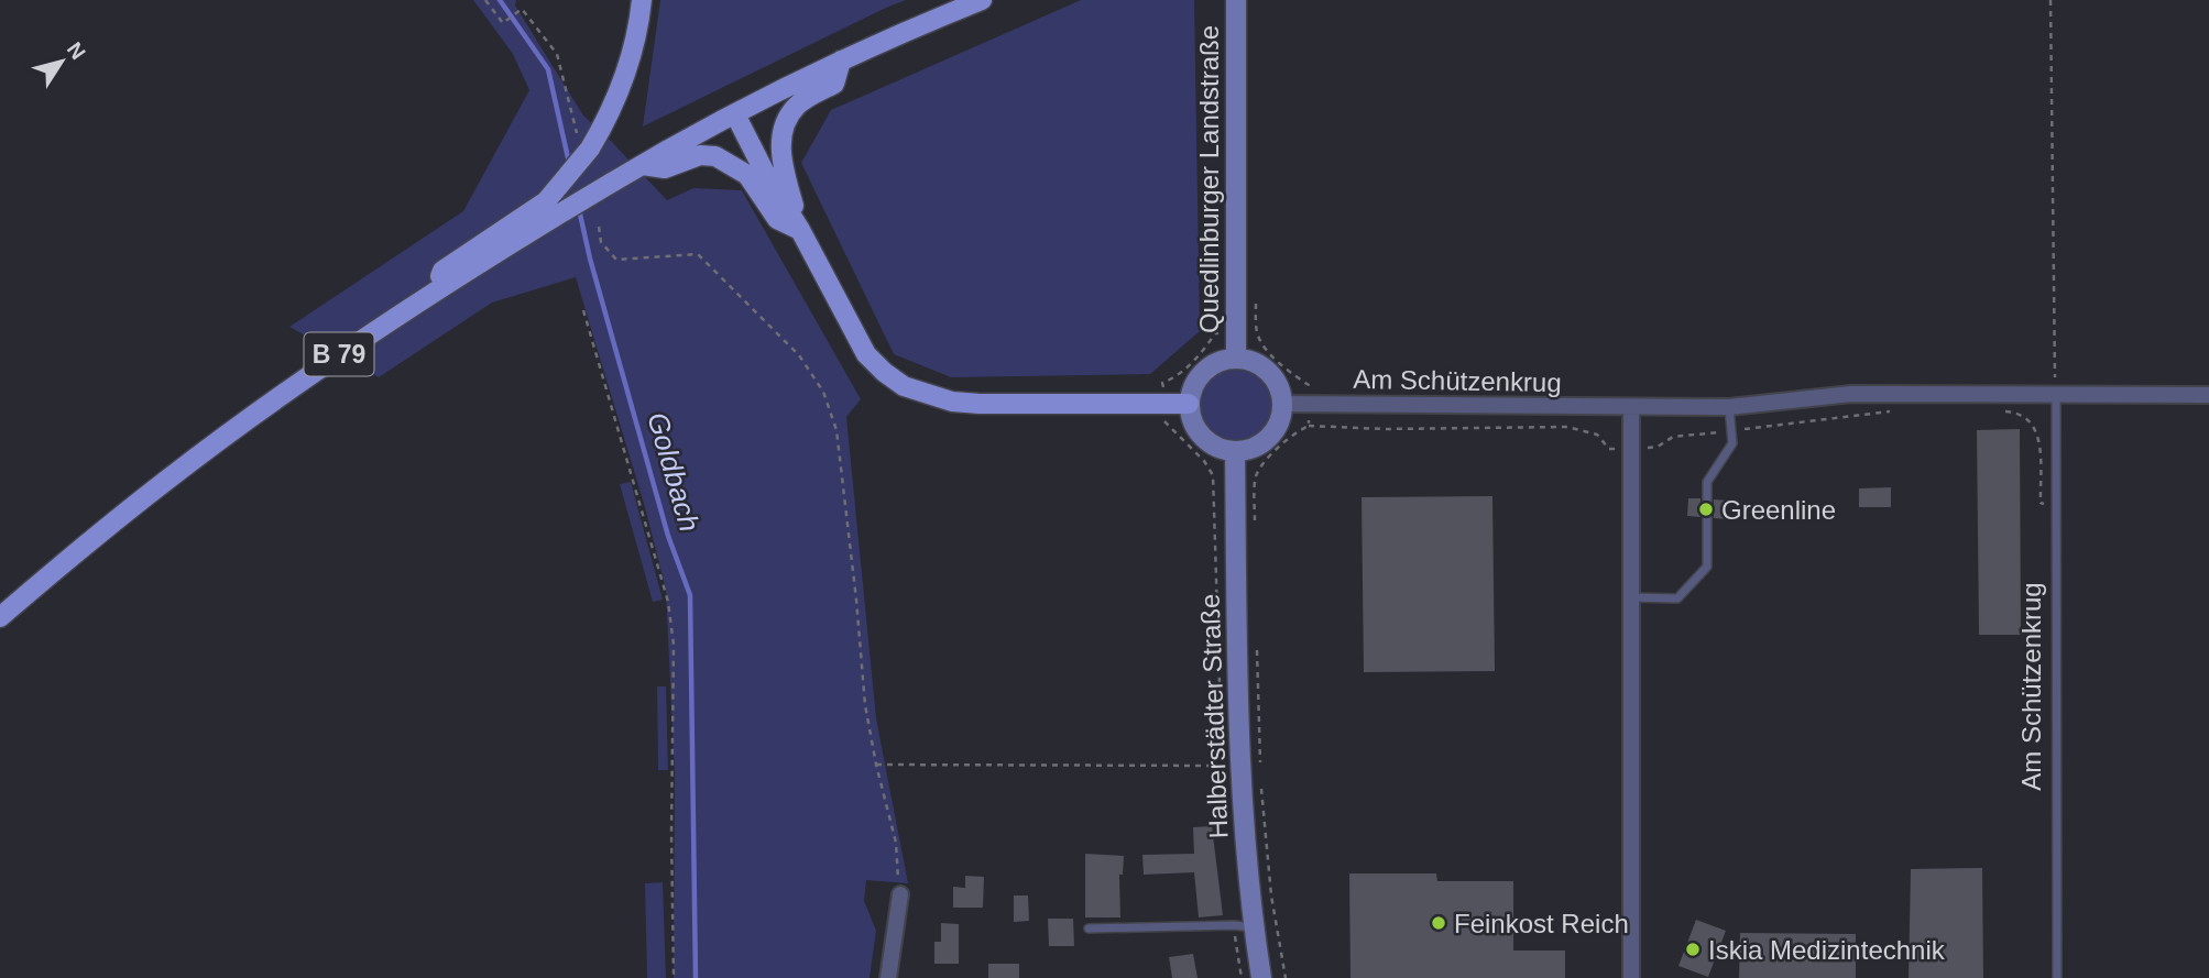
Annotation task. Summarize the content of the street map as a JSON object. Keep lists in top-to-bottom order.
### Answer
{
  "streets": {
    "main road": ["Quedlinburger Landstraße", "B 79", "Halberstädter Straße"],
    "street": ["Am Schützenkrug"]
  },
  "crossings": [
    ["Quedlinburger Landstraße", "Am Schützenkrug"],
    ["Quedlinburger Landstraße", "Halberstädter Straße"],
    ["Am Schützenkrug", "Halberstädter Straße"]
  ],
  "water": ["Goldbach"],
  "places": ["Greenline", "Feinkost Reich", "Iskia Medizintechnik"],
  "north": "top right"
}
